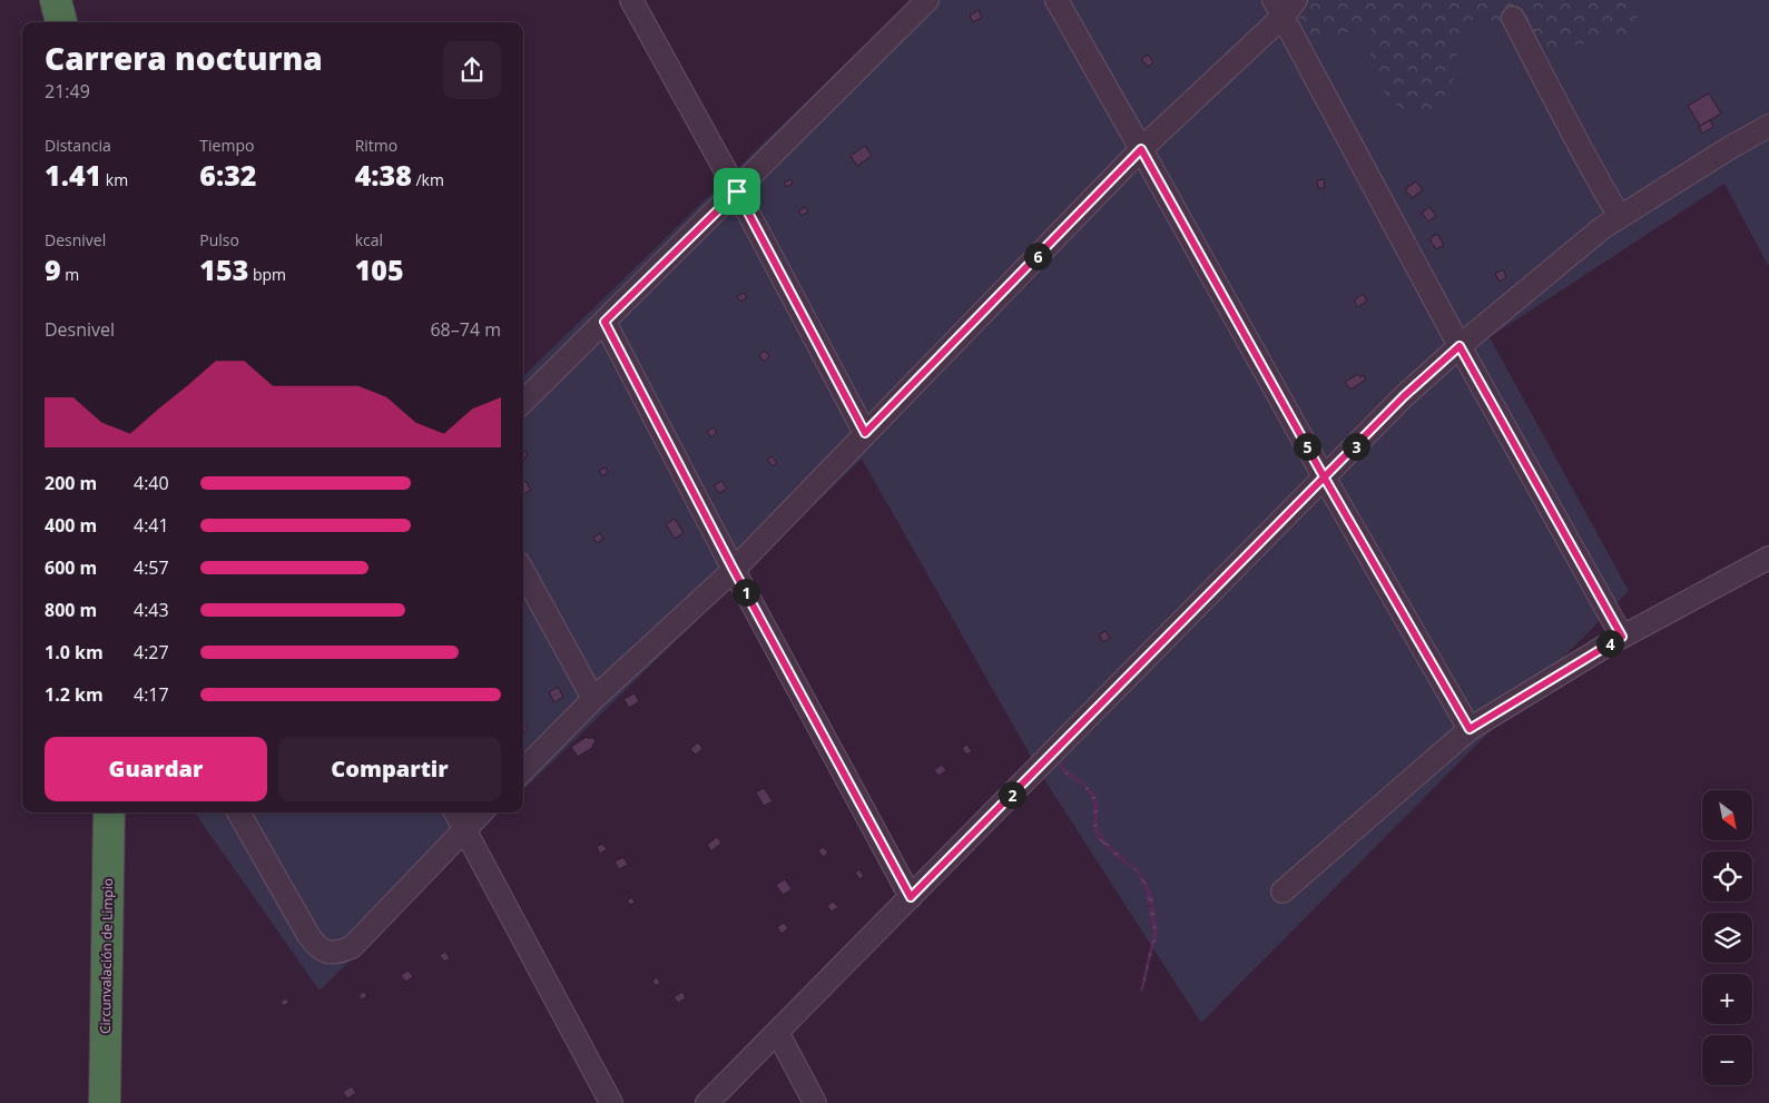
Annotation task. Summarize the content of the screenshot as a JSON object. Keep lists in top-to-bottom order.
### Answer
{
  "streets": {
    "highway": ["Circunvalación de Limpio"]
  },
  "north": "bottom right",
  "page": {
    "heading": ["Carrera nocturna", "21:49"],
    "stats": [
      ["Distancia", "1.41 km"],
      ["Tiempo", "6:32"],
      ["Ritmo", "4:38 /km"],
      ["Desnivel", "9 m"],
      ["Pulso", "153 bpm"],
      ["kcal", "105"]
    ],
    "pins": [
      "6",
      "3",
      "5",
      "1",
      "4",
      "2"
    ],
    "chart": ["Desnivel", "68–74 m"],
    "list": [
      {
        "name": "200 m",
        "note": "4:40"
      },
      {
        "name": "400 m",
        "note": "4:41"
      },
      {
        "name": "600 m",
        "note": "4:57"
      },
      {
        "name": "800 m",
        "note": "4:43"
      },
      {
        "name": "1.0 km",
        "note": "4:27"
      },
      {
        "name": "1.2 km",
        "note": "4:17"
      }
    ],
    "buttons": ["Guardar", "Compartir"],
    "map_buttons": ["+", "−"]
  }
}
